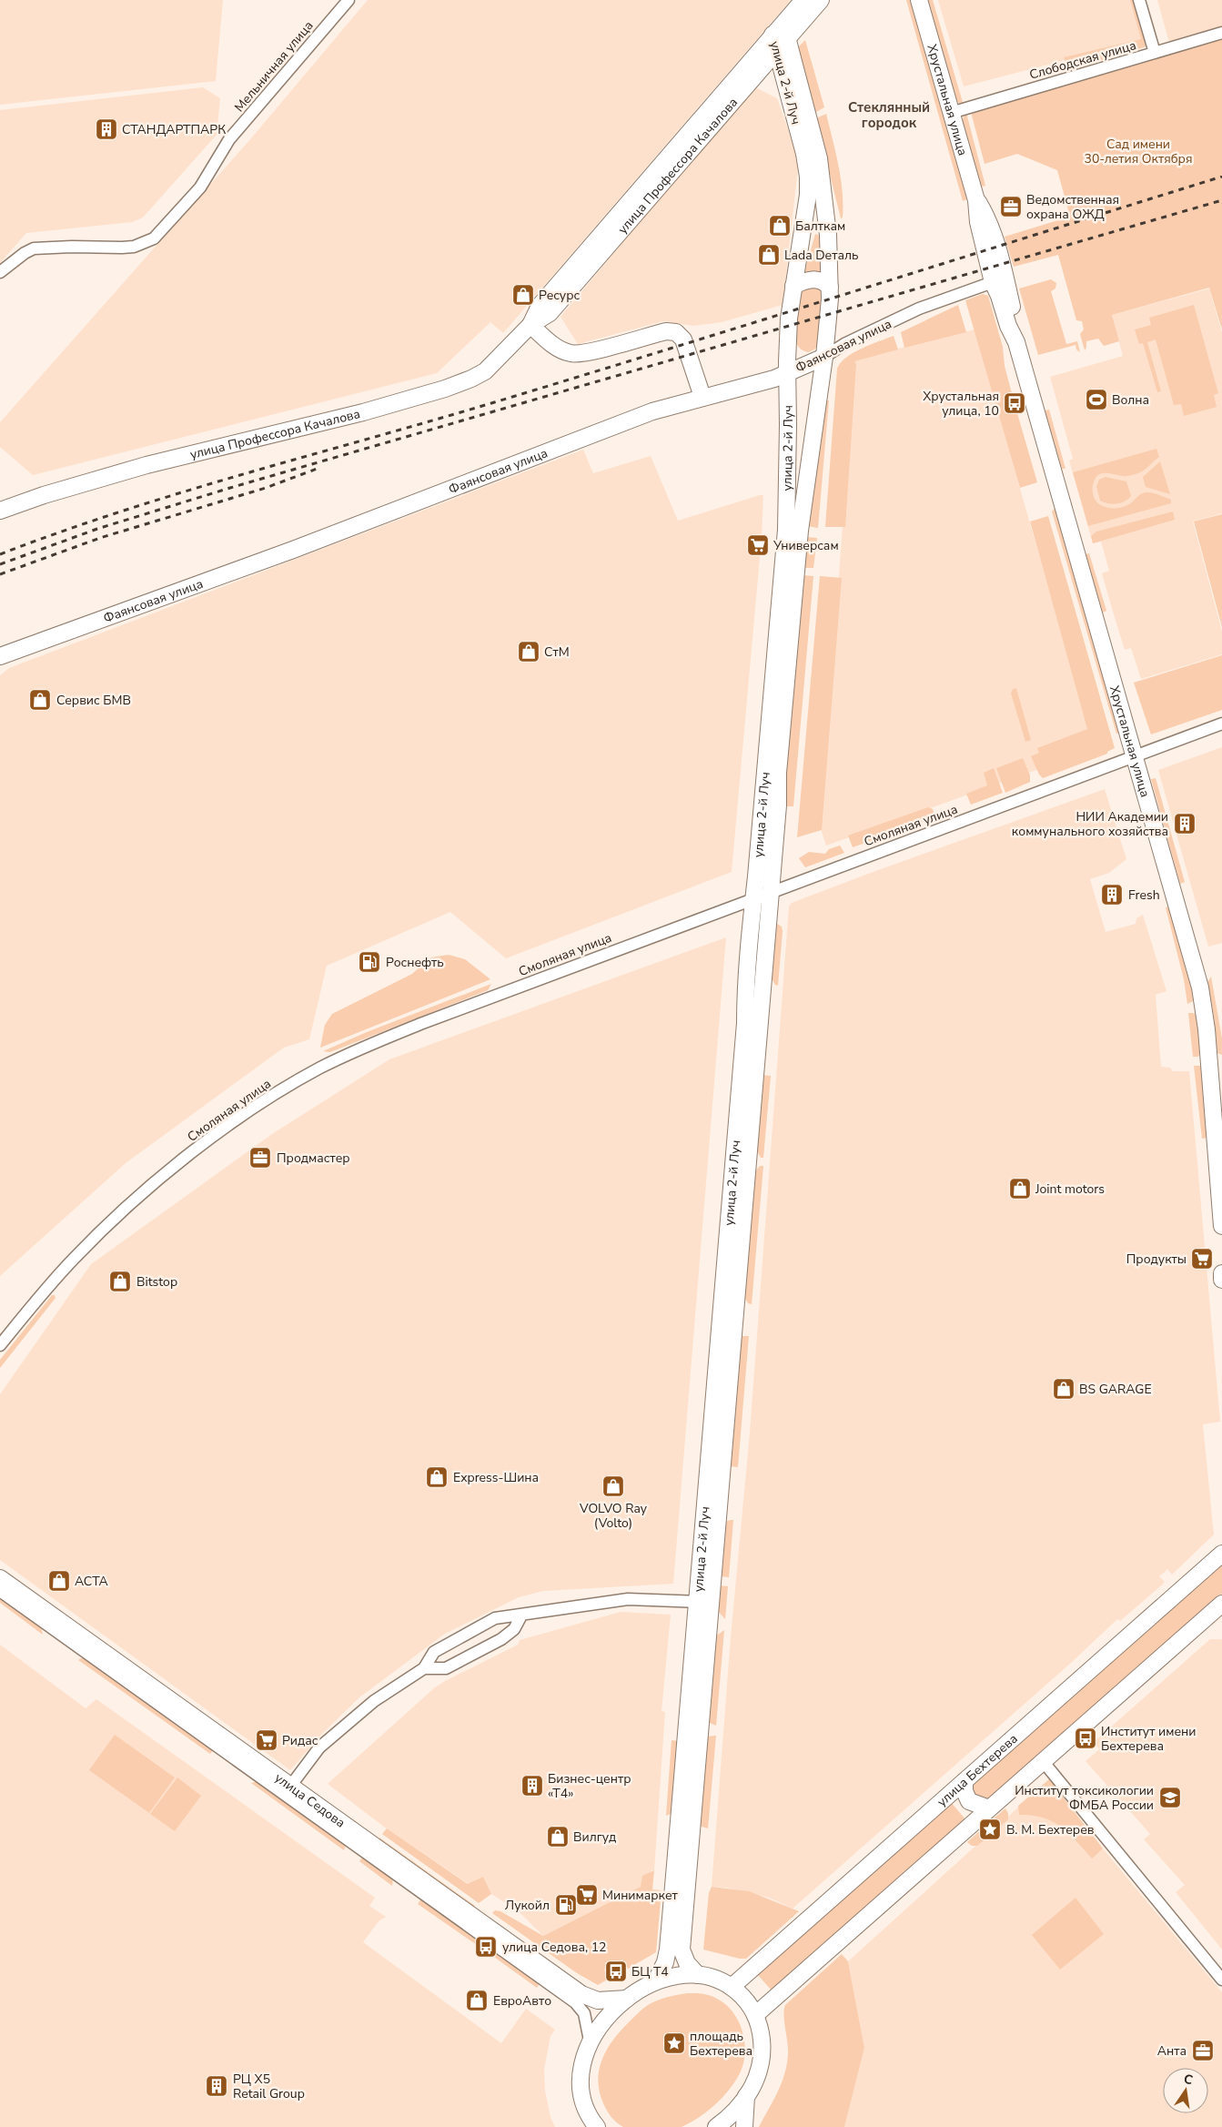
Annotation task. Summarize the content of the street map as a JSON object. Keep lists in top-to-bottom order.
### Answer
{
  "streets": {
    "street": [
      "Слободская улица",
      "Мельничная улица",
      "улица 2-й Луч",
      "Хрустальная улица",
      "улица Профессора Качалова",
      "Фаянсовая улица",
      "Смоляная улица",
      "улица Бехтерева",
      "улица Седова"
    ]
  },
  "crossings": [
    ["Слободская улица", "Хрустальная улица"],
    ["улица 2-й Луч", "улица Профессора Качалова"],
    ["улица 2-й Луч", "Фаянсовая улица"],
    ["улица 2-й Луч", "Смоляная улица"],
    ["Хрустальная улица", "Фаянсовая улица"],
    ["Хрустальная улица", "Смоляная улица"]
  ],
  "districts": ["Стеклянный городок"],
  "parks": ["Сад имени 30-летия Октября"],
  "places": {
    "building": [
      "СТАНДАРТПАРК",
      "НИИ Академии коммунального хозяйства",
      "Fresh",
      "Бизнес-центр «Т4»",
      "РЦ X5 Retail Group"
    ],
    "office": ["Ведомственная охрана ОЖД", "Продмастер", "Анта"],
    "shop": [
      "Балткам",
      "Lada Dеталь",
      "Ресурс",
      "СтМ",
      "Сервис БМВ",
      "Joint motors",
      "Bitstop",
      "BS GARAGE",
      "Express-Шина",
      "VOLVO Ray (Volto)",
      "АСТА",
      "Вилгуд",
      "ЕвроАвто"
    ],
    "sports": ["Волна"],
    "bus stop": [
      "Хрустальная улица, 10",
      "Институт имени Бехтерева",
      "улица Седова, 12",
      "БЦ Т4"
    ],
    "supermarket": [
      "Универсам",
      "Продукты",
      "Ридас",
      "Минимаркет"
    ],
    "fuel station": ["Роснефть", "Лукойл"],
    "school or university": ["Институт токсикологии ФМБА России"],
    "place": ["В. М. Бехтерев", "площадь Бехтерева"]
  },
  "north": "top"
}
